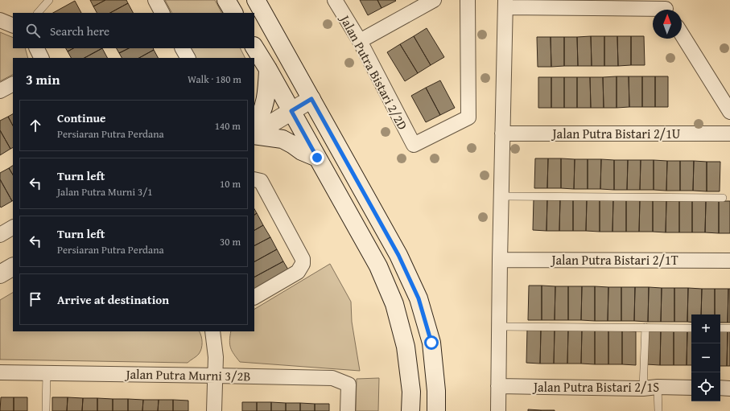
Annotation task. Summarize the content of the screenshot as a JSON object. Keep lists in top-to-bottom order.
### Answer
{
  "streets": {
    "street": [
      "Jalan Putra Bistari 2/2D",
      "Jalan Putra Bistari 2/1U",
      "Jalan Putra Bistari 2/1T",
      "Jalan Putra Murni 3/2B",
      "Jalan Putra Bistari 2/1S"
    ]
  },
  "north": "top",
  "page": {
    "search": "Search here",
    "heading": ["3 min", "Walk · 180 m"],
    "list": [
      ["Continue", "Persiaran Putra Perdana", "140 m"],
      ["Turn left", "Jalan Putra Murni 3/1", "10 m"],
      ["Turn left", "Persiaran Putra Perdana", "30 m"],
      "Arrive at destination"
    ],
    "map_buttons": ["+", "−"]
  }
}
